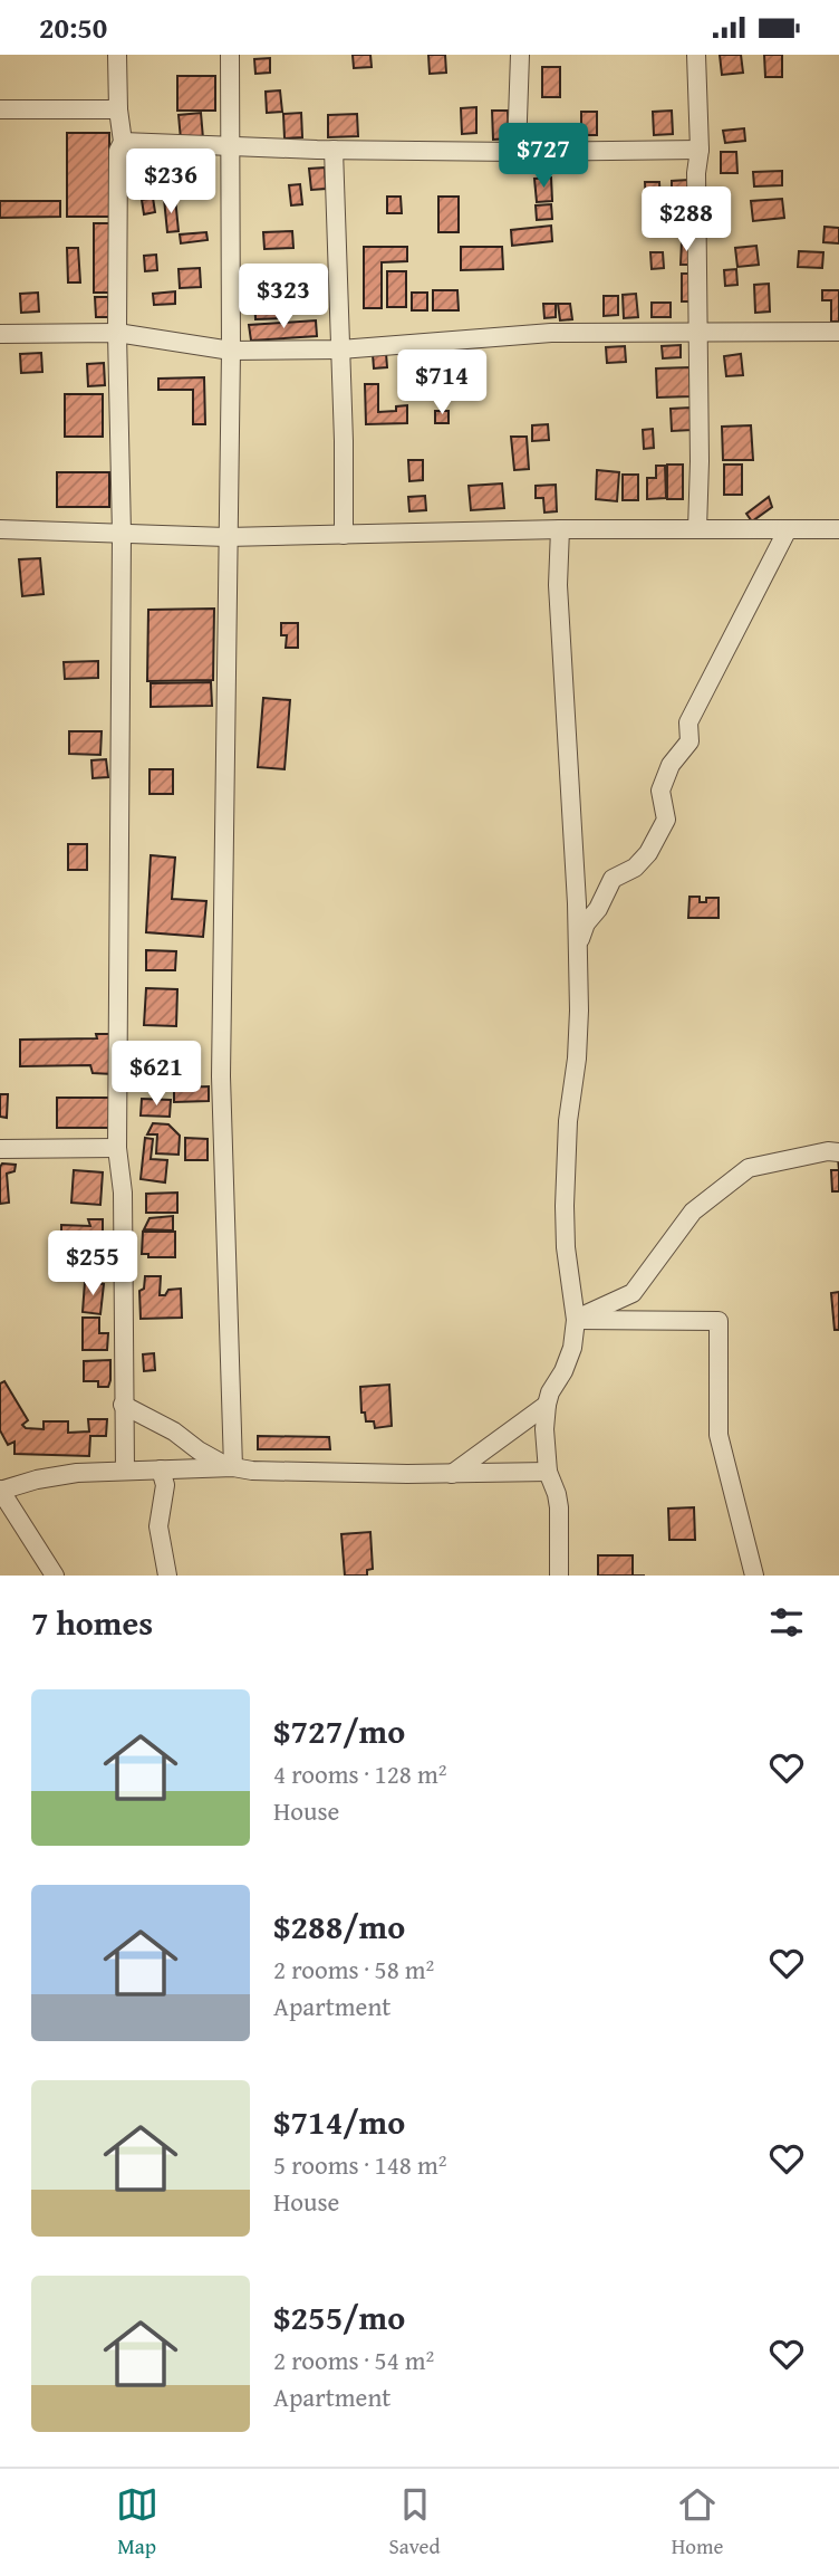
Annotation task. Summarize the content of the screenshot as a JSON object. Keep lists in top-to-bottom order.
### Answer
{
  "page": {
    "status": "20:50",
    "price": [
      "$727",
      "$236",
      "$288",
      "$323",
      "$714",
      "$621",
      "$255"
    ],
    "heading": "7 homes",
    "list": [
      {
        "name": "$727/mo",
        "note": "4 rooms · 128 m² · House"
      },
      {
        "name": "$288/mo",
        "note": "2 rooms · 58 m² · Apartment"
      },
      {
        "name": "$714/mo",
        "note": "5 rooms · 148 m² · House"
      },
      {
        "name": "$255/mo",
        "note": "2 rooms · 54 m² · Apartment"
      }
    ],
    "tabs": ["Map", "Saved", "Home"]
  }
}
